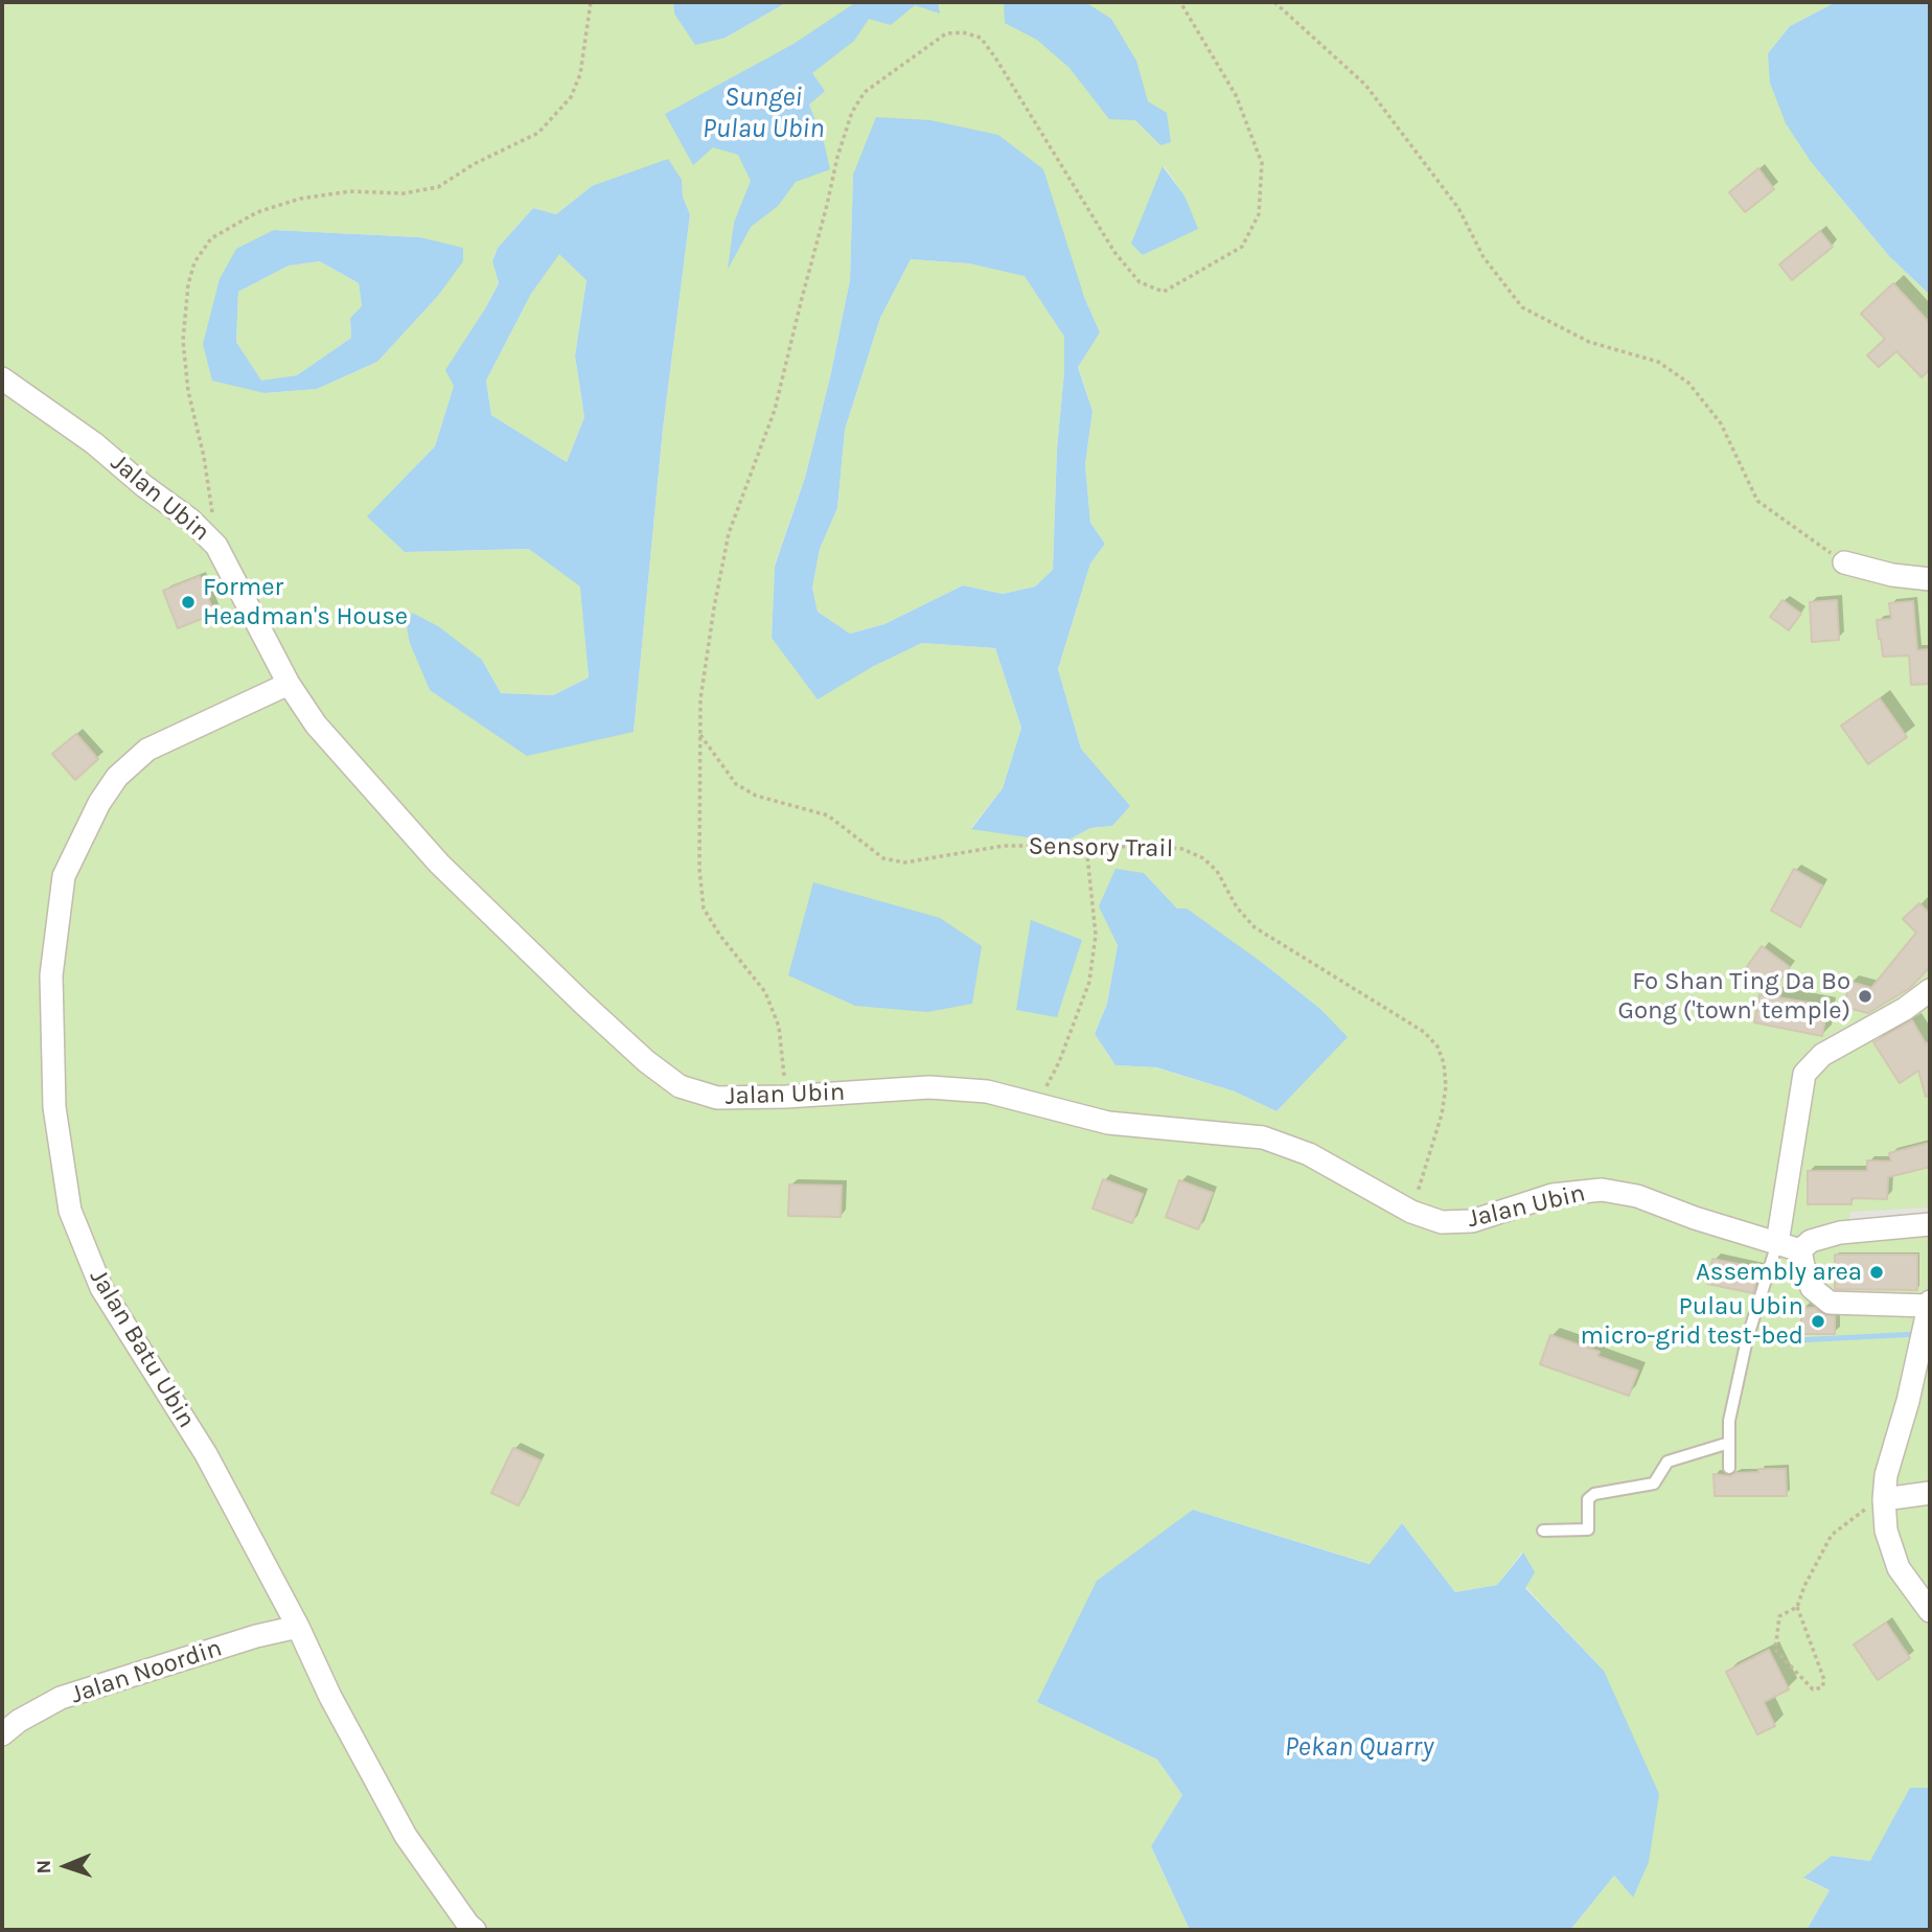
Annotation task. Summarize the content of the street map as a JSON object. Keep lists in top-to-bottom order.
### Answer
{
  "streets": {
    "street": ["Jalan Ubin", "Jalan Batu Ubin", "Jalan Noordin"],
    "path": ["Sensory Trail"]
  },
  "crossings": [
    ["Jalan Ubin", "Sensory Trail"],
    ["Jalan Ubin", "Jalan Batu Ubin"],
    ["Jalan Batu Ubin", "Jalan Noordin"]
  ],
  "water": ["Sungei Pulau Ubin", "Pekan Quarry"],
  "places": [
    "Former Headman's House",
    "Fo Shan Ting Da Bo Gong ('town' temple)",
    "Assembly area",
    "Pulau Ubin micro-grid test-bed"
  ],
  "north": "left"
}
